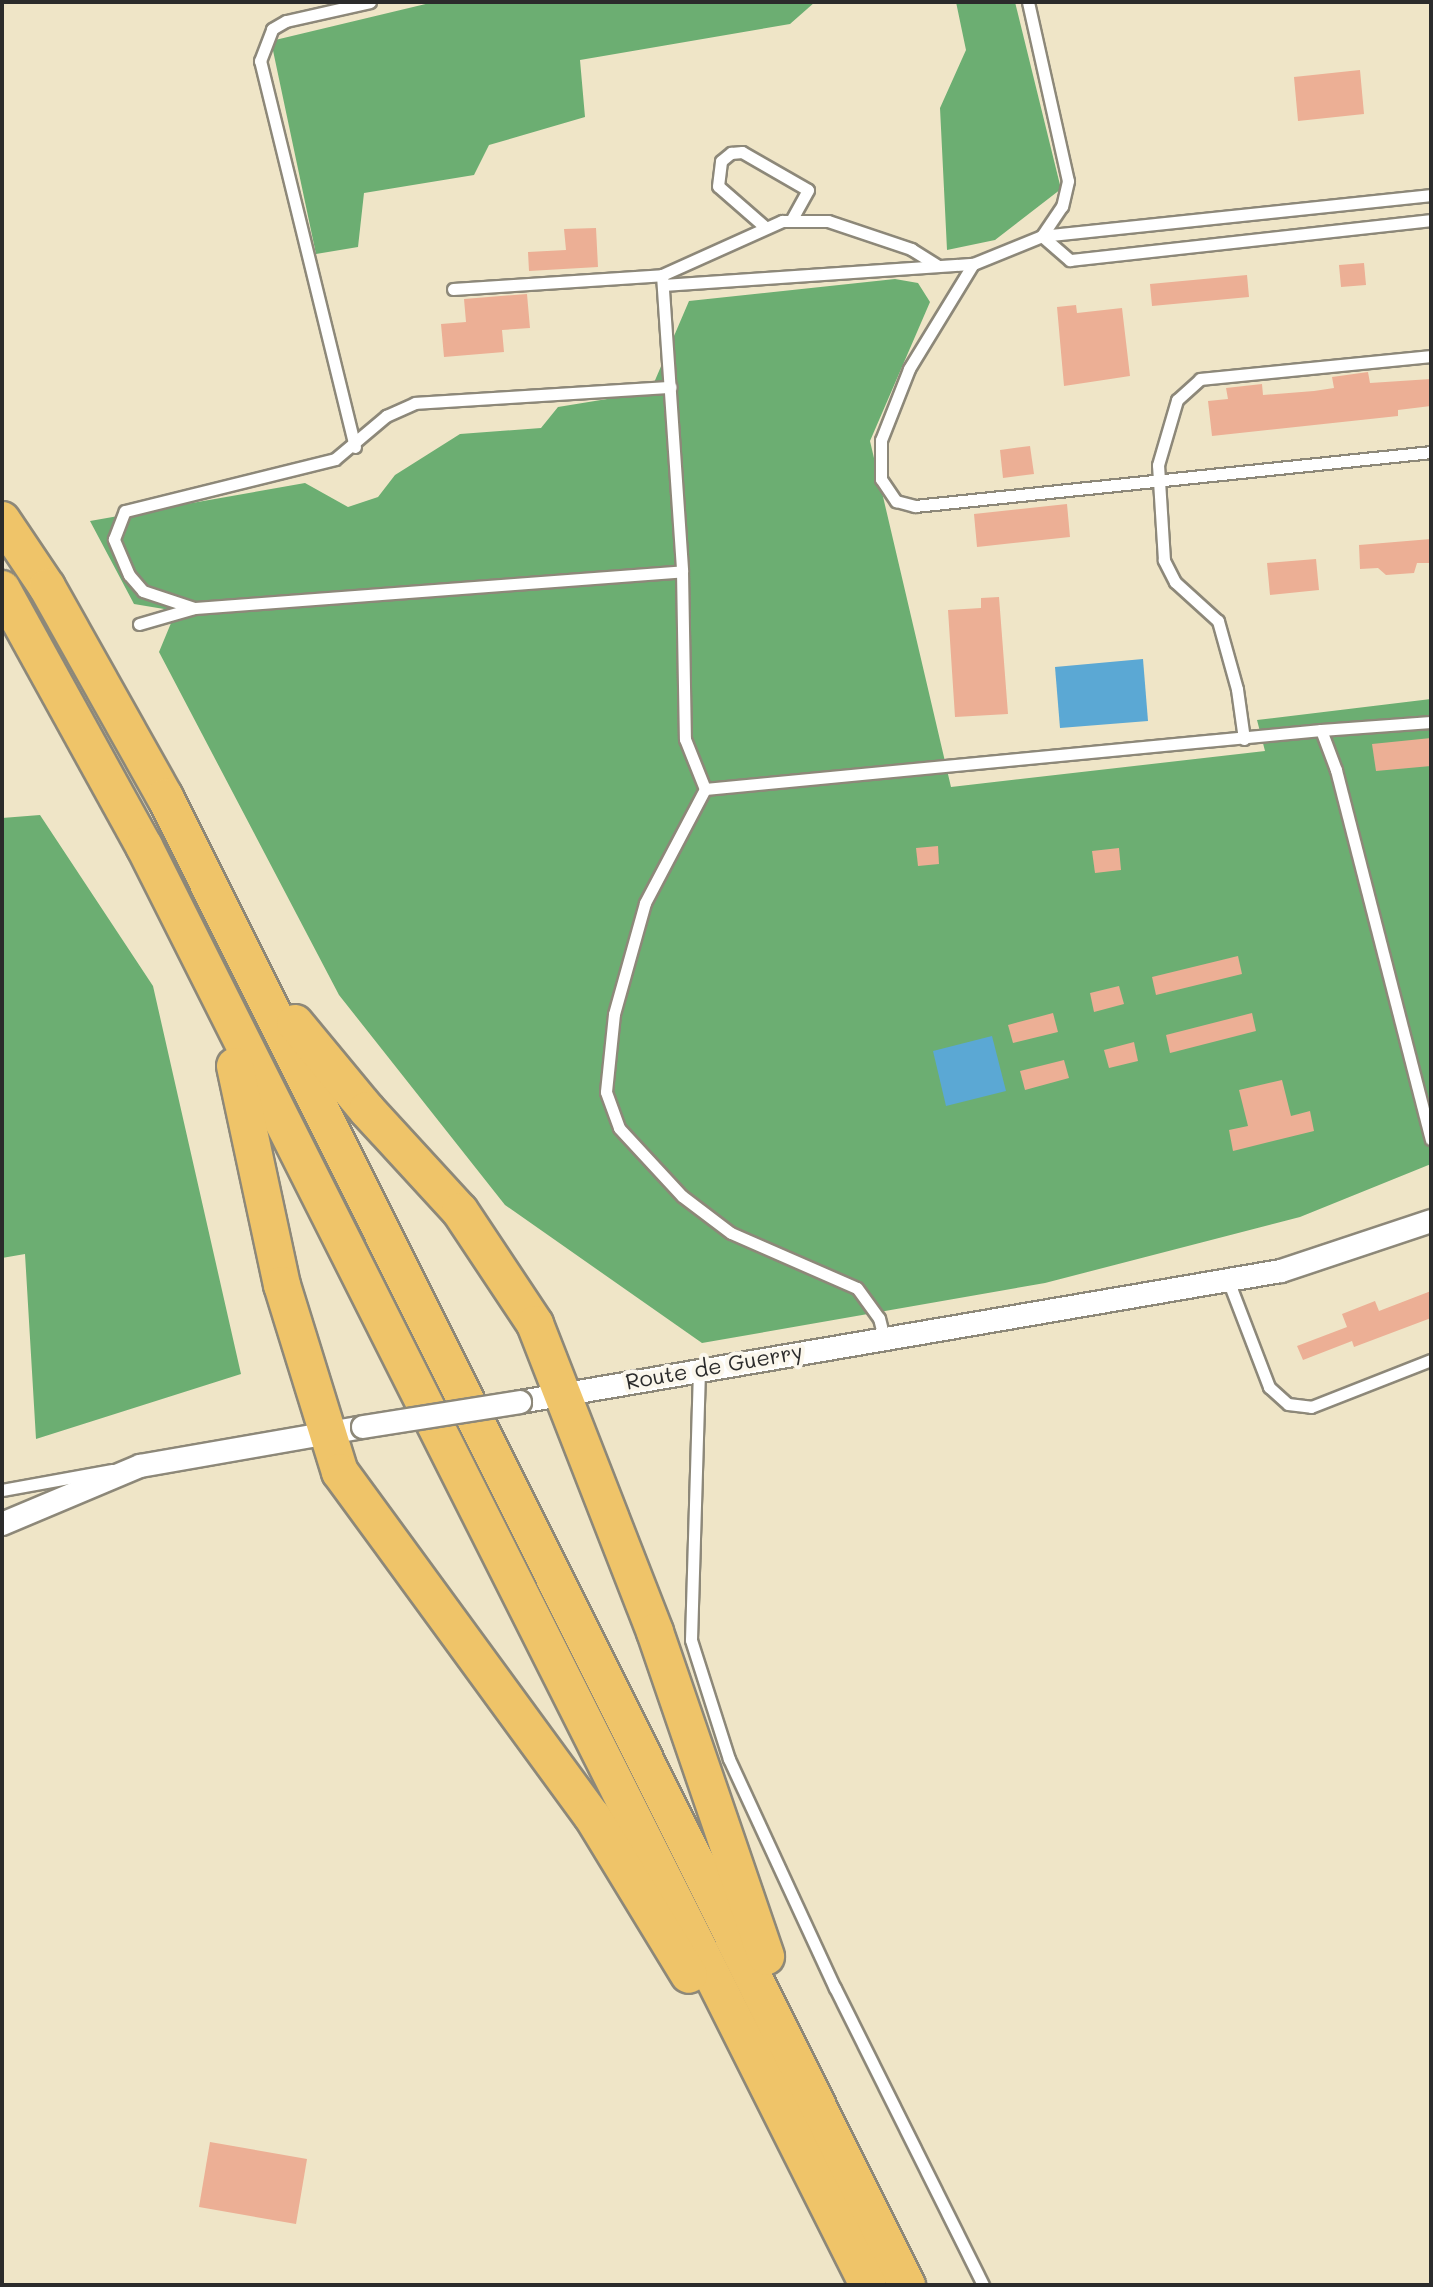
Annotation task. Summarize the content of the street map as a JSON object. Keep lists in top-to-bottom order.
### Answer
{
  "streets": {
    "street": ["Route de Guerry"]
  }
}
